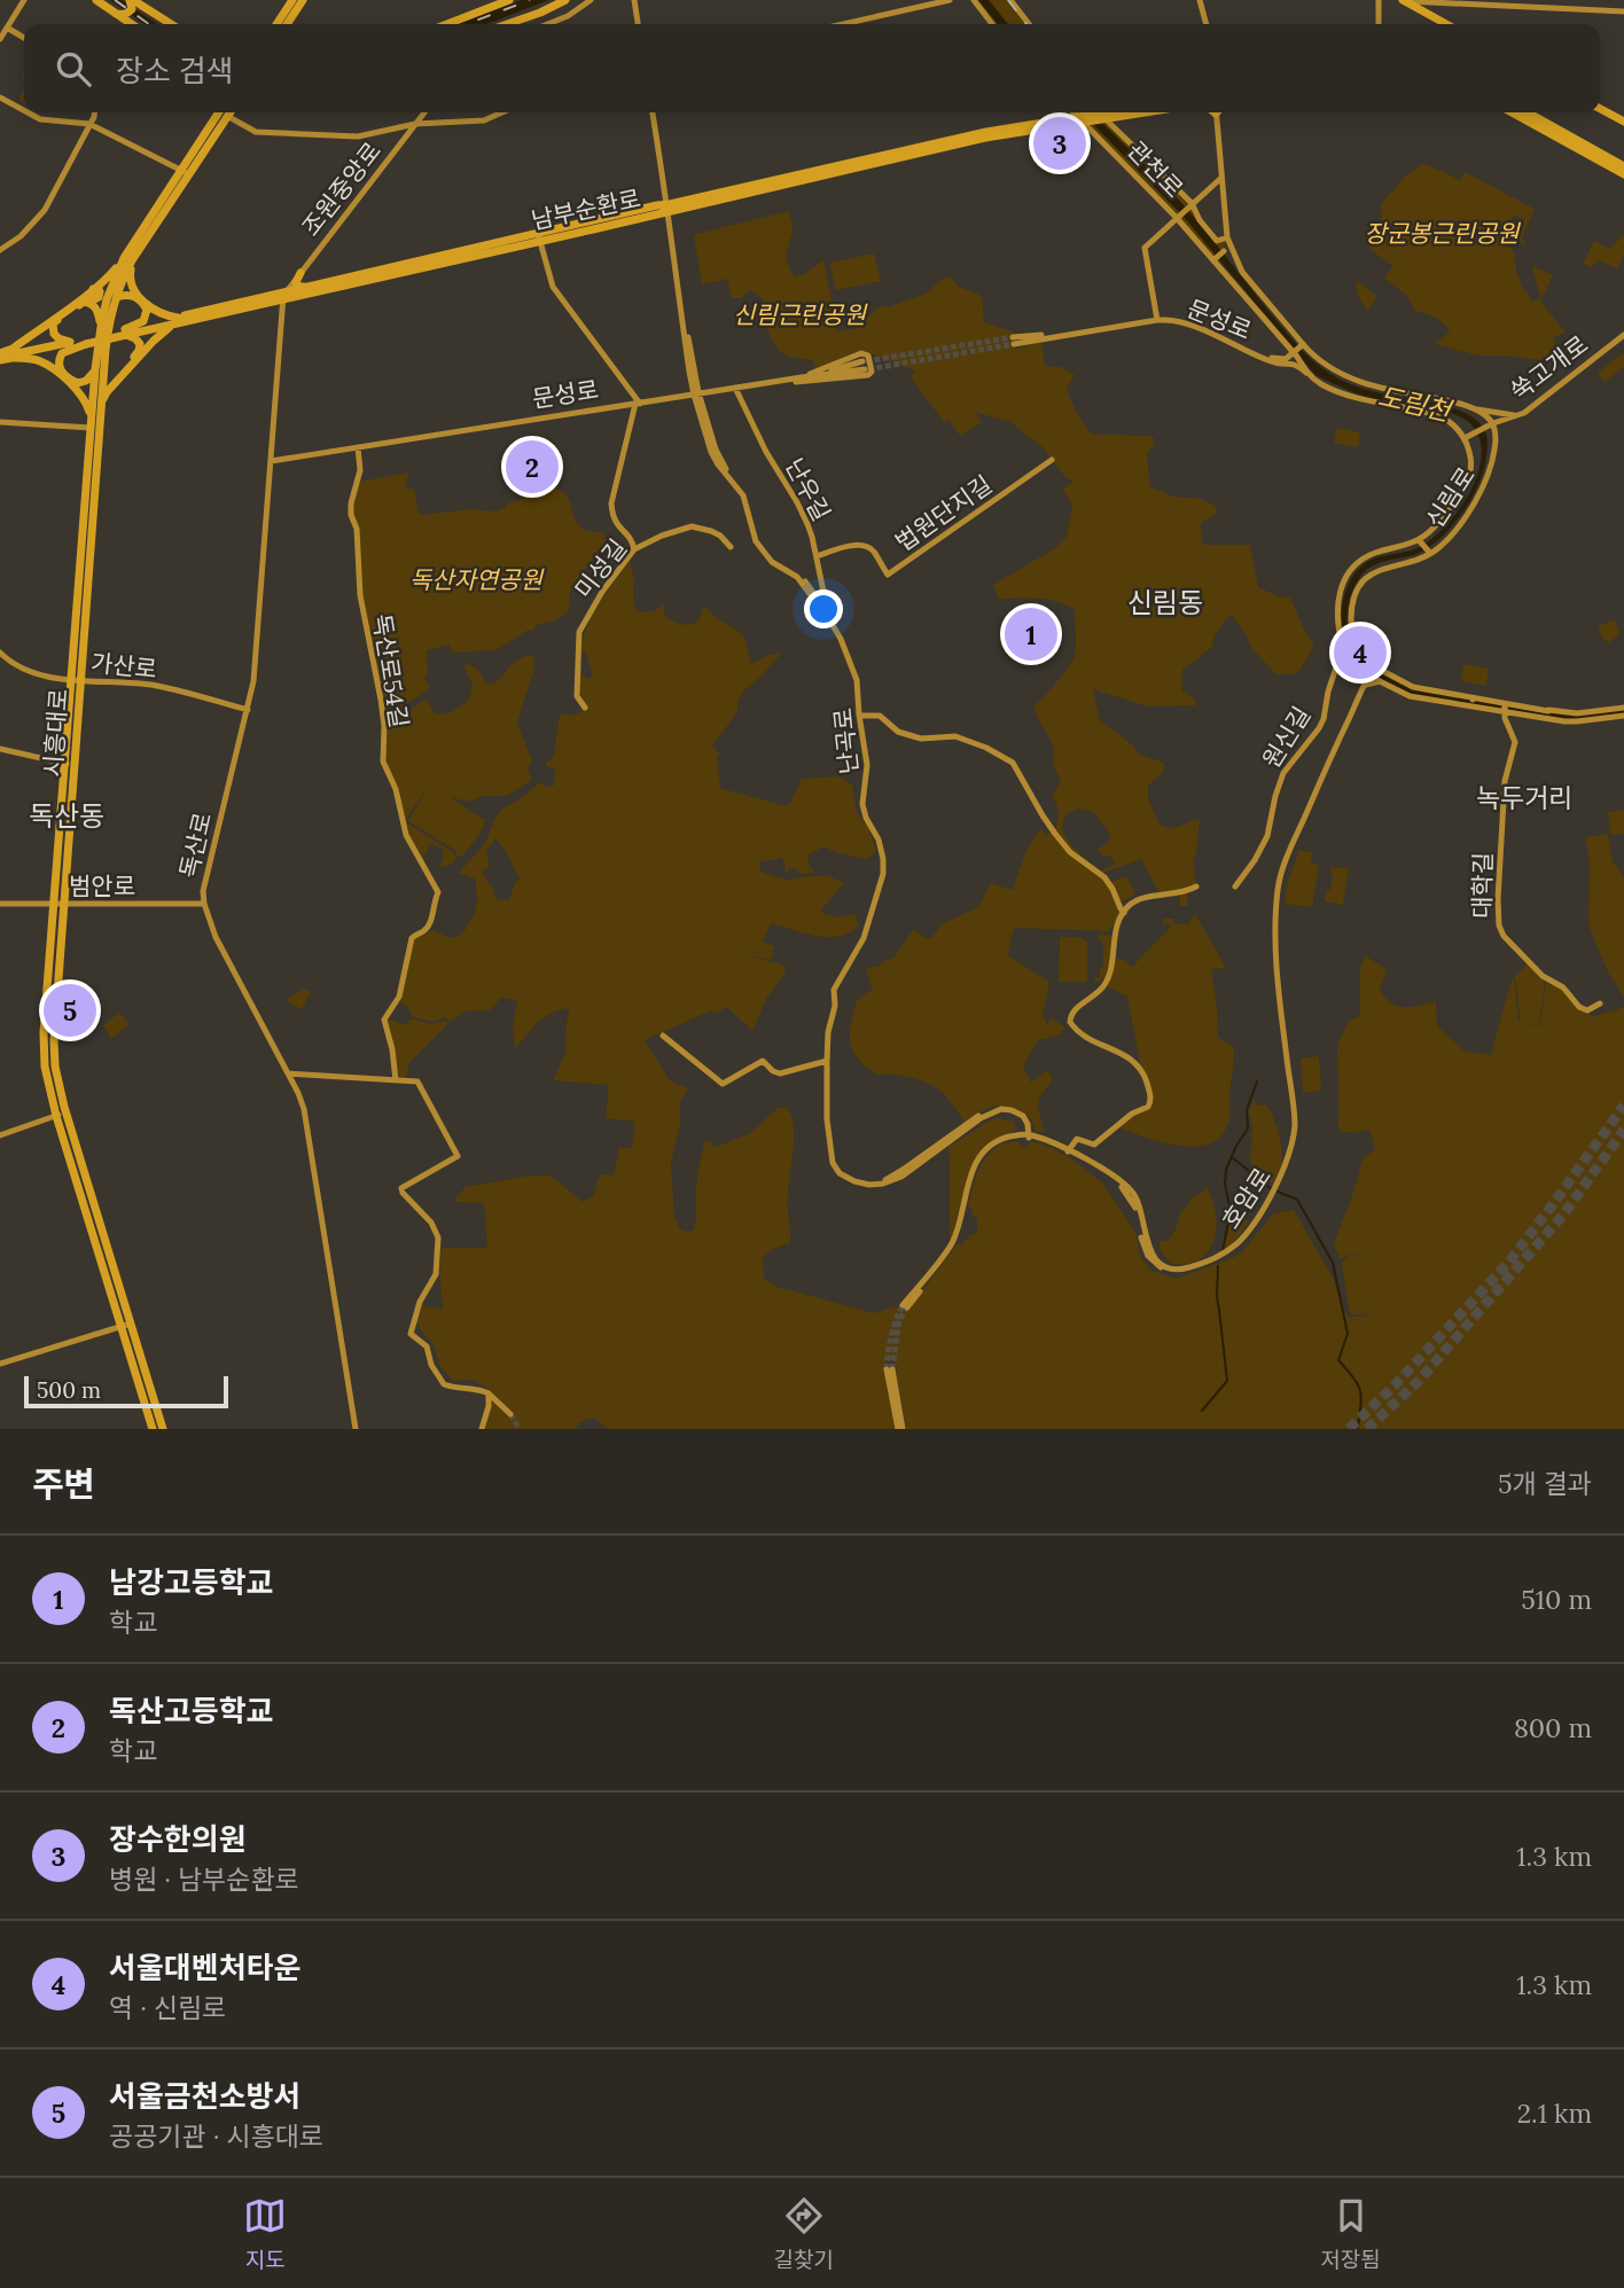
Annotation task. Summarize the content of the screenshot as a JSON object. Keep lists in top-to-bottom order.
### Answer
{
  "streets": {
    "main road": [
      "관천로",
      "조원중앙로",
      "남부순환로",
      "문성로",
      "쑥고개로",
      "난우길",
      "신림로",
      "법원단지길",
      "미성길",
      "가산로",
      "독산로54길",
      "시흥대로",
      "원신길",
      "난곡로",
      "독산로",
      "대학길",
      "범안로",
      "호암로"
    ]
  },
  "crossings": [
    ["관천로", "남부순환로"],
    ["관천로", "신림로"],
    ["조원중앙로", "남부순환로"],
    ["조원중앙로", "독산로"],
    ["남부순환로", "난곡로"],
    ["남부순환로", "독산로"],
    ["문성로", "난우길"],
    ["문성로", "신림로"],
    ["문성로", "독산로54길"],
    ["문성로", "난곡로"],
    ["문성로", "독산로"],
    ["쑥고개로", "신림로"],
    ["난우길", "법원단지길"],
    ["난우길", "난곡로"],
    ["가산로", "시흥대로"],
    ["가산로", "독산로"],
    ["시흥대로", "범안로"],
    ["독산로", "범안로"]
  ],
  "districts": ["신림동", "녹두거리", "독산동"],
  "water": ["도림천"],
  "parks": ["장군봉근린공원", "신림근린공원", "독산자연공원"],
  "scale_bar": "500 m",
  "page": {
    "search": "장소 검색",
    "pins": [
      "3",
      "2",
      "1",
      "4",
      "5"
    ],
    "scale": "500 m",
    "heading": ["주변", "5개 결과"],
    "list": [
      {
        "mark": "1",
        "name": "남강고등학교",
        "note": "학교",
        "value": "510 m"
      },
      {
        "mark": "2",
        "name": "독산고등학교",
        "note": "학교",
        "value": "800 m"
      },
      {
        "mark": "3",
        "name": "장수한의원",
        "note": "병원 · 남부순환로",
        "value": "1.3 km"
      },
      {
        "mark": "4",
        "name": "서울대벤처타운",
        "note": "역 · 신림로",
        "value": "1.3 km"
      },
      {
        "mark": "5",
        "name": "서울금천소방서",
        "note": "공공기관 · 시흥대로",
        "value": "2.1 km"
      }
    ],
    "nav": ["지도", "길찾기", "저장됨"]
  }
}
